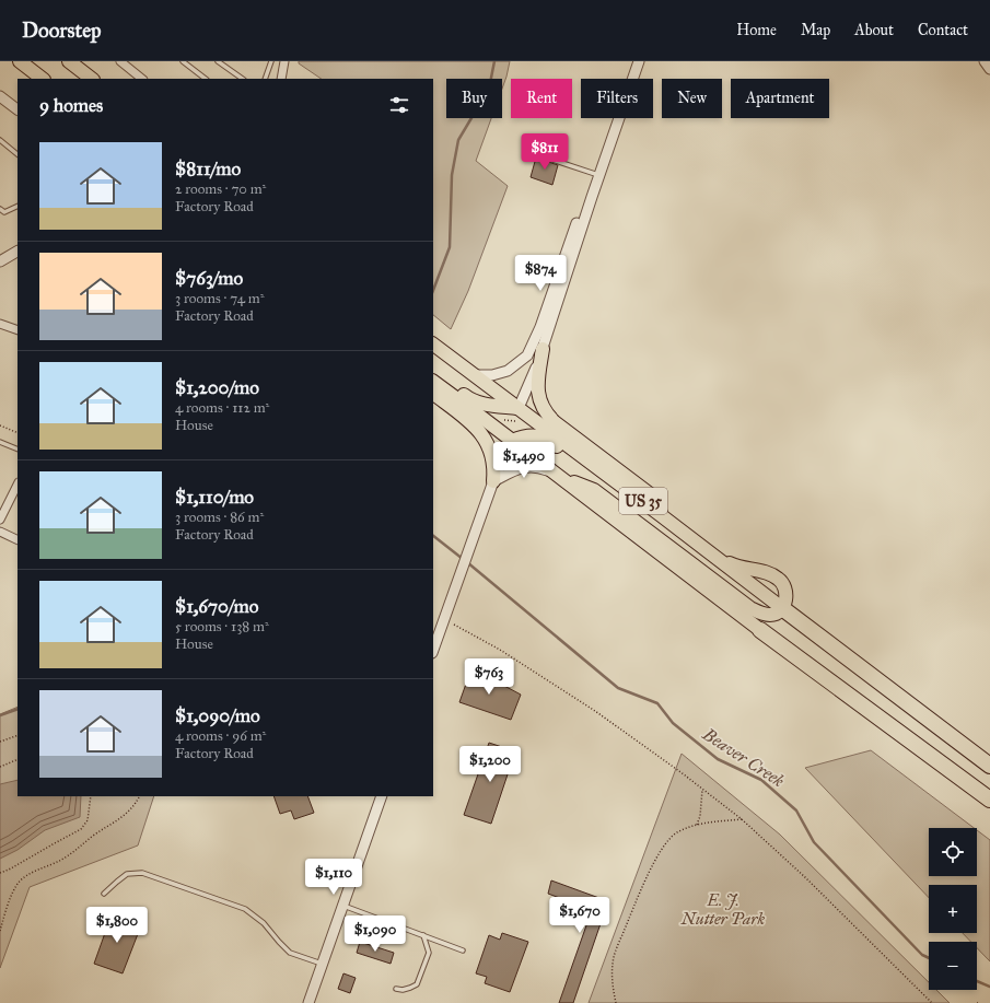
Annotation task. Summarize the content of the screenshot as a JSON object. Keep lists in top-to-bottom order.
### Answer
{
  "streets": {
    "highway": ["US 35"]
  },
  "water": ["Beaver Creek"],
  "parks": ["E. J. Nutter Park"],
  "page": {
    "header": "Doorstep",
    "nav": [
      "Home",
      "Map",
      "About",
      "Contact"
    ],
    "chip": [
      "Buy",
      "Rent",
      "Filters",
      "New",
      "Apartment"
    ],
    "heading": "9 homes",
    "list": [
      {
        "name": "$811/mo",
        "note": "2 rooms · 70 m² · Factory Road"
      },
      {
        "name": "$763/mo",
        "note": "3 rooms · 74 m² · Factory Road"
      },
      {
        "name": "$1,200/mo",
        "note": "4 rooms · 112 m² · House"
      },
      {
        "name": "$1,110/mo",
        "note": "3 rooms · 86 m² · Factory Road"
      },
      {
        "name": "$1,670/mo",
        "note": "5 rooms · 138 m² · House"
      },
      {
        "name": "$1,090/mo",
        "note": "4 rooms · 96 m² · Factory Road"
      }
    ],
    "price": [
      "$811",
      "$874",
      "$1,490",
      "$763",
      "$1,200",
      "$1,110",
      "$1,670",
      "$1,800",
      "$1,090"
    ],
    "map_buttons": ["+", "−"]
  }
}
